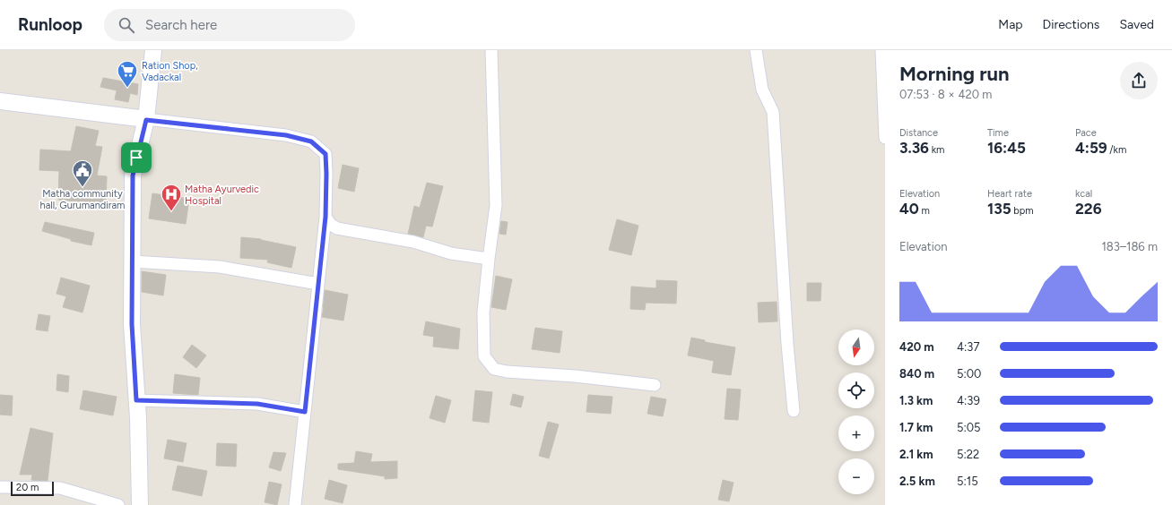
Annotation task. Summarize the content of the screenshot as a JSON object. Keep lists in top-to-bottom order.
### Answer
{
  "places": {
    "supermarket": ["Ration Shop, Vadackal"],
    "public building": ["Matha community hall, Gurumandiram"],
    "hospital": ["Matha Ayurvedic Hospital"]
  },
  "scale_bar": "20 m",
  "north": "bottom",
  "page": {
    "header": "Runloop",
    "search": "Search here",
    "nav": ["Map", "Directions", "Saved"],
    "heading": ["Morning run", "07:53 · 8 × 420 m"],
    "stats": [
      ["Distance", "3.36 km"],
      ["Time", "16:45"],
      ["Pace", "4:59 /km"],
      ["Elevation", "40 m"],
      ["Heart rate", "135 bpm"],
      ["kcal", "226"]
    ],
    "chart": ["Elevation", "183–186 m"],
    "map_buttons": ["+", "−"],
    "list": [
      {
        "name": "420 m",
        "note": "4:37"
      },
      {
        "name": "840 m",
        "note": "5:00"
      },
      {
        "name": "1.3 km",
        "note": "4:39"
      },
      {
        "name": "1.7 km",
        "note": "5:05"
      },
      {
        "name": "2.1 km",
        "note": "5:22"
      },
      {
        "name": "2.5 km",
        "note": "5:15"
      }
    ],
    "scale": "20 m"
  }
}
